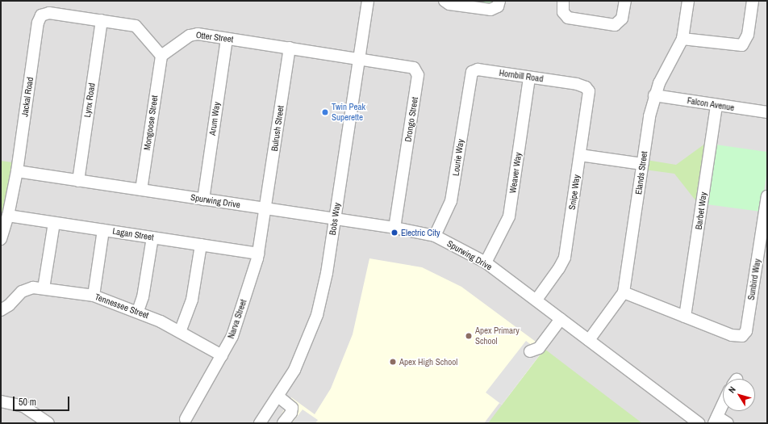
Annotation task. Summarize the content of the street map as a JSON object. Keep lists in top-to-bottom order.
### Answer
{
  "streets": {
    "street": [
      "Otter Street",
      "Hornbill Road",
      "Jackal Road",
      "Lynx Road",
      "Falcon Avenue",
      "Arum Way",
      "Drongo Street",
      "Mongoose Street",
      "Bulrush Street",
      "Lourie Way",
      "Weaver Way",
      "Elands Street",
      "Snipe Way",
      "Spurwing Drive",
      "Barbet Way",
      "Bobs Way",
      "Lagan Street",
      "Sunbird Way",
      "Tennessee Street",
      "Narva Street"
    ]
  },
  "crossings": [
    ["Otter Street", "Arum Way"],
    ["Otter Street", "Drongo Street"],
    ["Otter Street", "Mongoose Street"],
    ["Otter Street", "Bulrush Street"],
    ["Otter Street", "Bobs Way"],
    ["Hornbill Road", "Lourie Way"],
    ["Hornbill Road", "Weaver Way"],
    ["Hornbill Road", "Snipe Way"],
    ["Jackal Road", "Lynx Road"],
    ["Jackal Road", "Spurwing Drive"],
    ["Jackal Road", "Lagan Street"],
    ["Lynx Road", "Spurwing Drive"],
    ["Falcon Avenue", "Elands Street"],
    ["Falcon Avenue", "Barbet Way"],
    ["Arum Way", "Spurwing Drive"],
    ["Drongo Street", "Spurwing Drive"],
    ["Drongo Street", "Bobs Way"],
    ["Mongoose Street", "Spurwing Drive"],
    ["Bulrush Street", "Spurwing Drive"],
    ["Bulrush Street", "Narva Street"],
    ["Lourie Way", "Spurwing Drive"],
    ["Weaver Way", "Spurwing Drive"],
    ["Elands Street", "Spurwing Drive"],
    ["Snipe Way", "Spurwing Drive"],
    ["Spurwing Drive", "Bobs Way"],
    ["Spurwing Drive", "Narva Street"],
    ["Barbet Way", "Sunbird Way"],
    ["Lagan Street", "Narva Street"],
    ["Tennessee Street", "Narva Street"]
  ],
  "places": [
    "Twin Peak Superette",
    "Electric City",
    "Apex Primary School",
    "Apex High School"
  ],
  "scale_bar": "50 m",
  "north": "top left"
}
